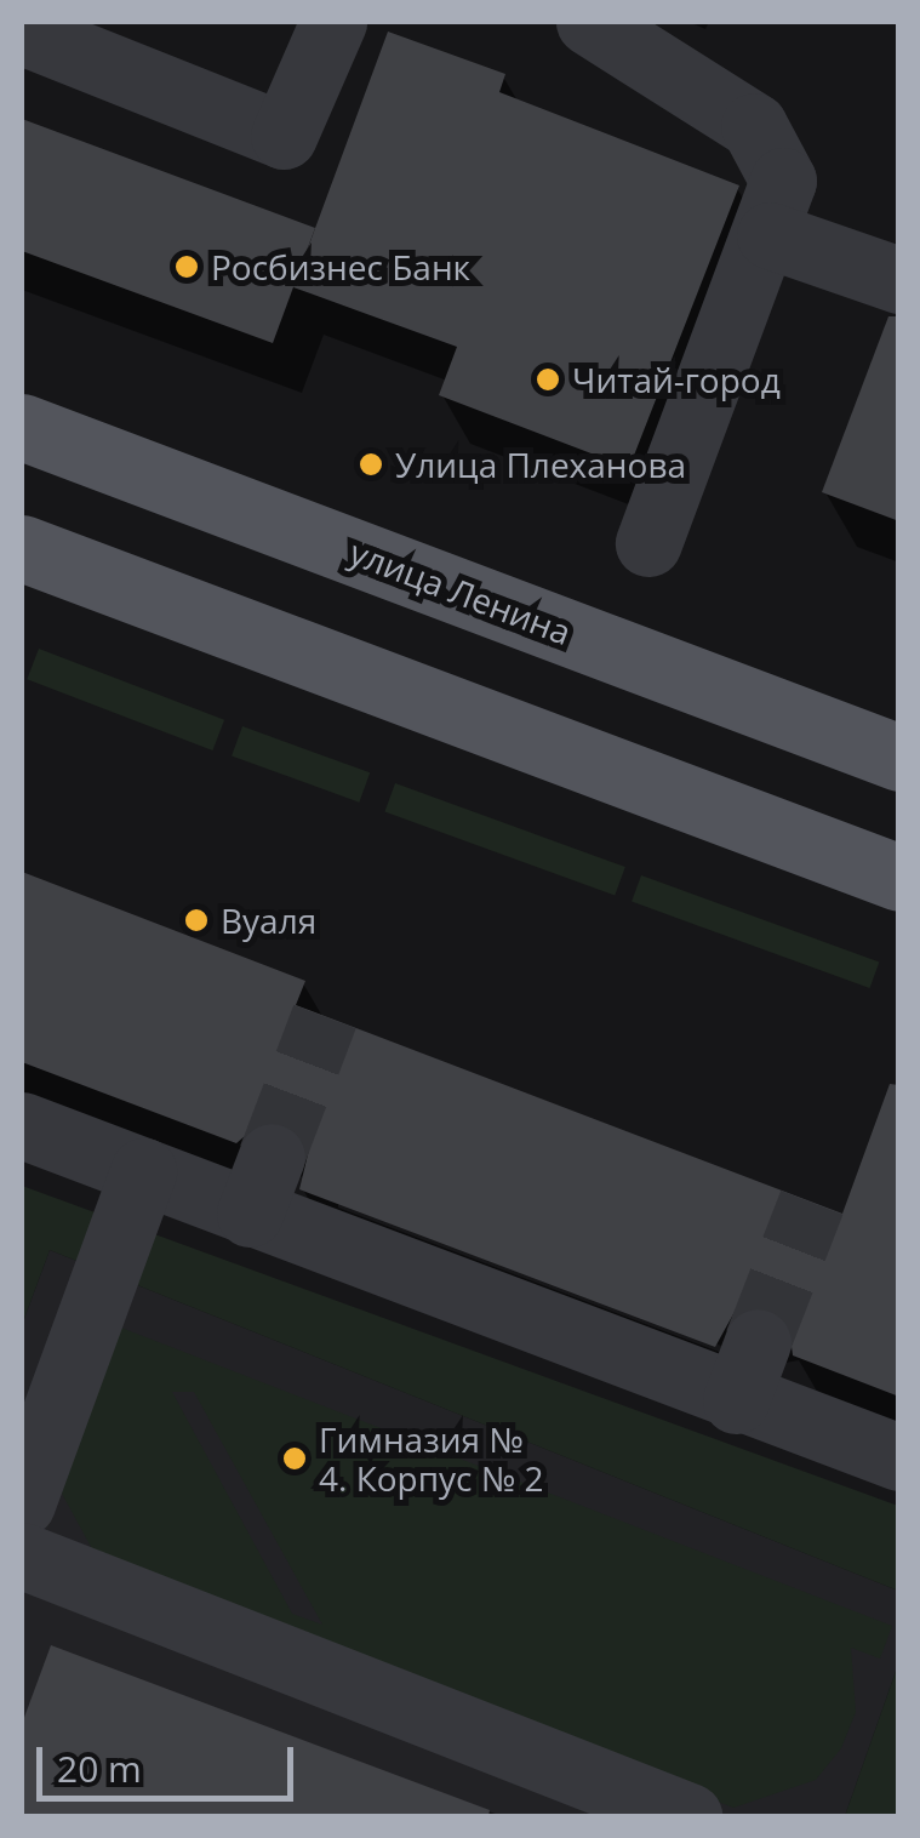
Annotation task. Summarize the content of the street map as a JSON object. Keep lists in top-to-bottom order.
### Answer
{
  "streets": {
    "main road": ["улица Ленина"]
  },
  "places": [
    "Росбизнес Банк",
    "Читай-город",
    "Улица Плеханова",
    "Вуаля",
    "Гимназия № 4. Корпус № 2"
  ],
  "scale_bar": "20 m"
}
